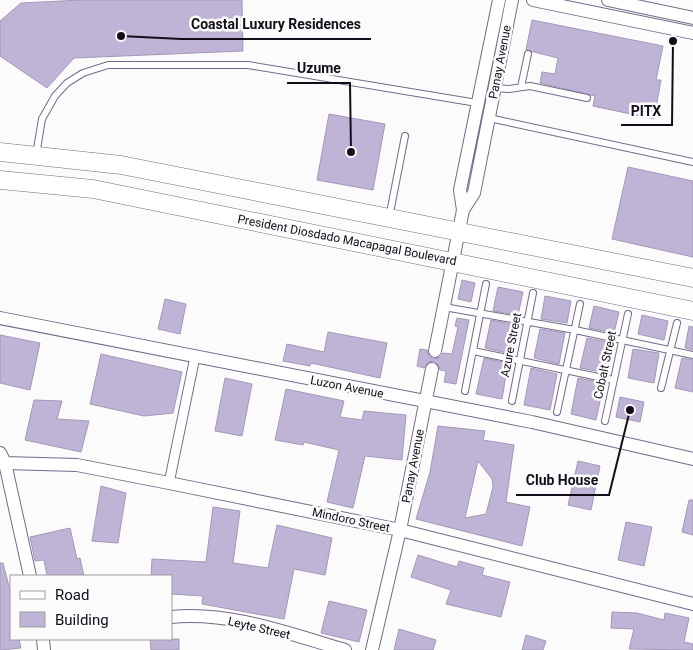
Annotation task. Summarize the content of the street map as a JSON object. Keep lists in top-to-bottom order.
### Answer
{
  "streets": {
    "main road": ["President Diosdado Macapagal Boulevard"],
    "street": [
      "Panay Avenue",
      "Luzon Avenue",
      "Mindoro Street",
      "Leyte Street"
    ],
    "lane": ["Azure Street", "Cobalt Street"]
  },
  "crossings": [
    ["Panay Avenue", "President Diosdado Macapagal Boulevard"],
    ["Panay Avenue", "Luzon Avenue"],
    ["Panay Avenue", "Mindoro Street"]
  ],
  "places": [
    "Coastal Luxury Residences",
    "PITX",
    "Uzume",
    "Club House"
  ],
  "legend": ["Road", "Building"]
}
